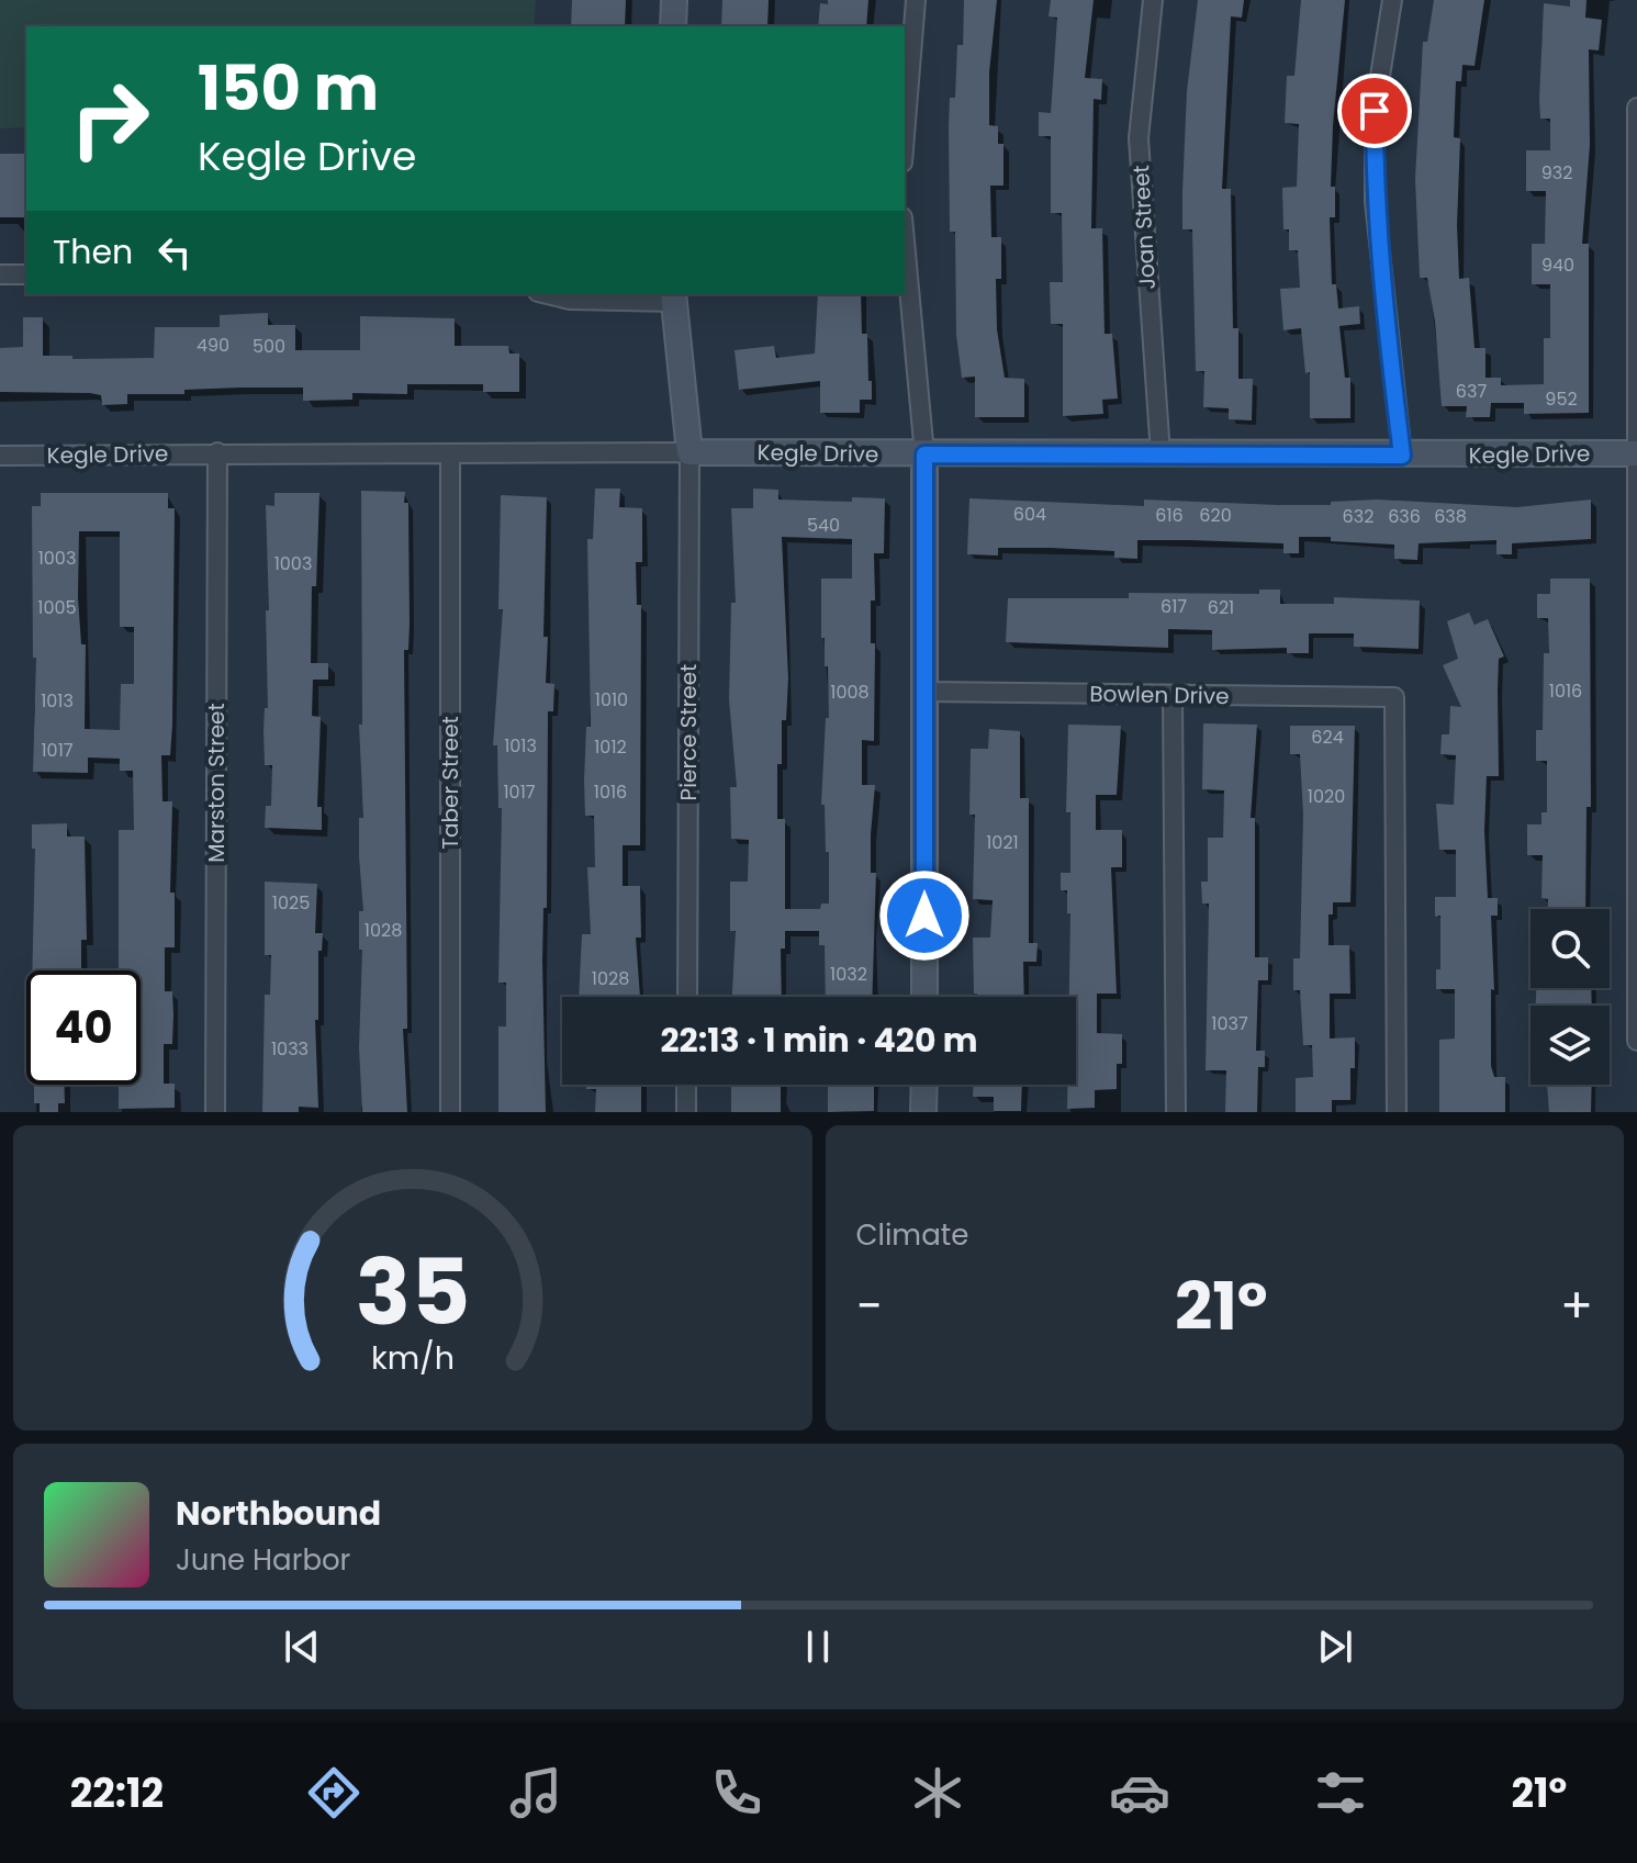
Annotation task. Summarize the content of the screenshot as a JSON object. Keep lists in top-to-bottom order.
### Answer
{
  "streets": {
    "street": [
      "Joan Street",
      "Kegle Drive",
      "Bowlen Drive",
      "Pierce Street",
      "Marston Street",
      "Taber Street"
    ]
  },
  "crossings": [
    ["Joan Street", "Kegle Drive"],
    ["Kegle Drive", "Pierce Street"],
    ["Kegle Drive", "Marston Street"],
    ["Kegle Drive", "Taber Street"]
  ],
  "house_numbers": [
    "932",
    "940",
    "490",
    "500",
    "637",
    "952",
    "604",
    "616",
    "620",
    "632",
    "636",
    "638",
    "540",
    "1003",
    "1003",
    "617",
    "1005",
    "621",
    "1016",
    "1008",
    "1010",
    "1013",
    "624",
    "1013",
    "1012",
    "1017",
    "1017",
    "1016",
    "1020",
    "1021",
    "1025",
    "1028",
    "1032",
    "1028",
    "1037",
    "1033"
  ],
  "page": {
    "turn": ["150 m", "Kegle Drive"],
    "then": "Then",
    "limit": "40",
    "trip": "22:13 · 1 min · 420 m",
    "tile": "Climate",
    "heat": ["−", "21°", "+"],
    "song": ["Northbound", "June Harbor"],
    "tabs": ["22:12", "21°"],
    "gauge": ["35", "km/h"]
  }
}
